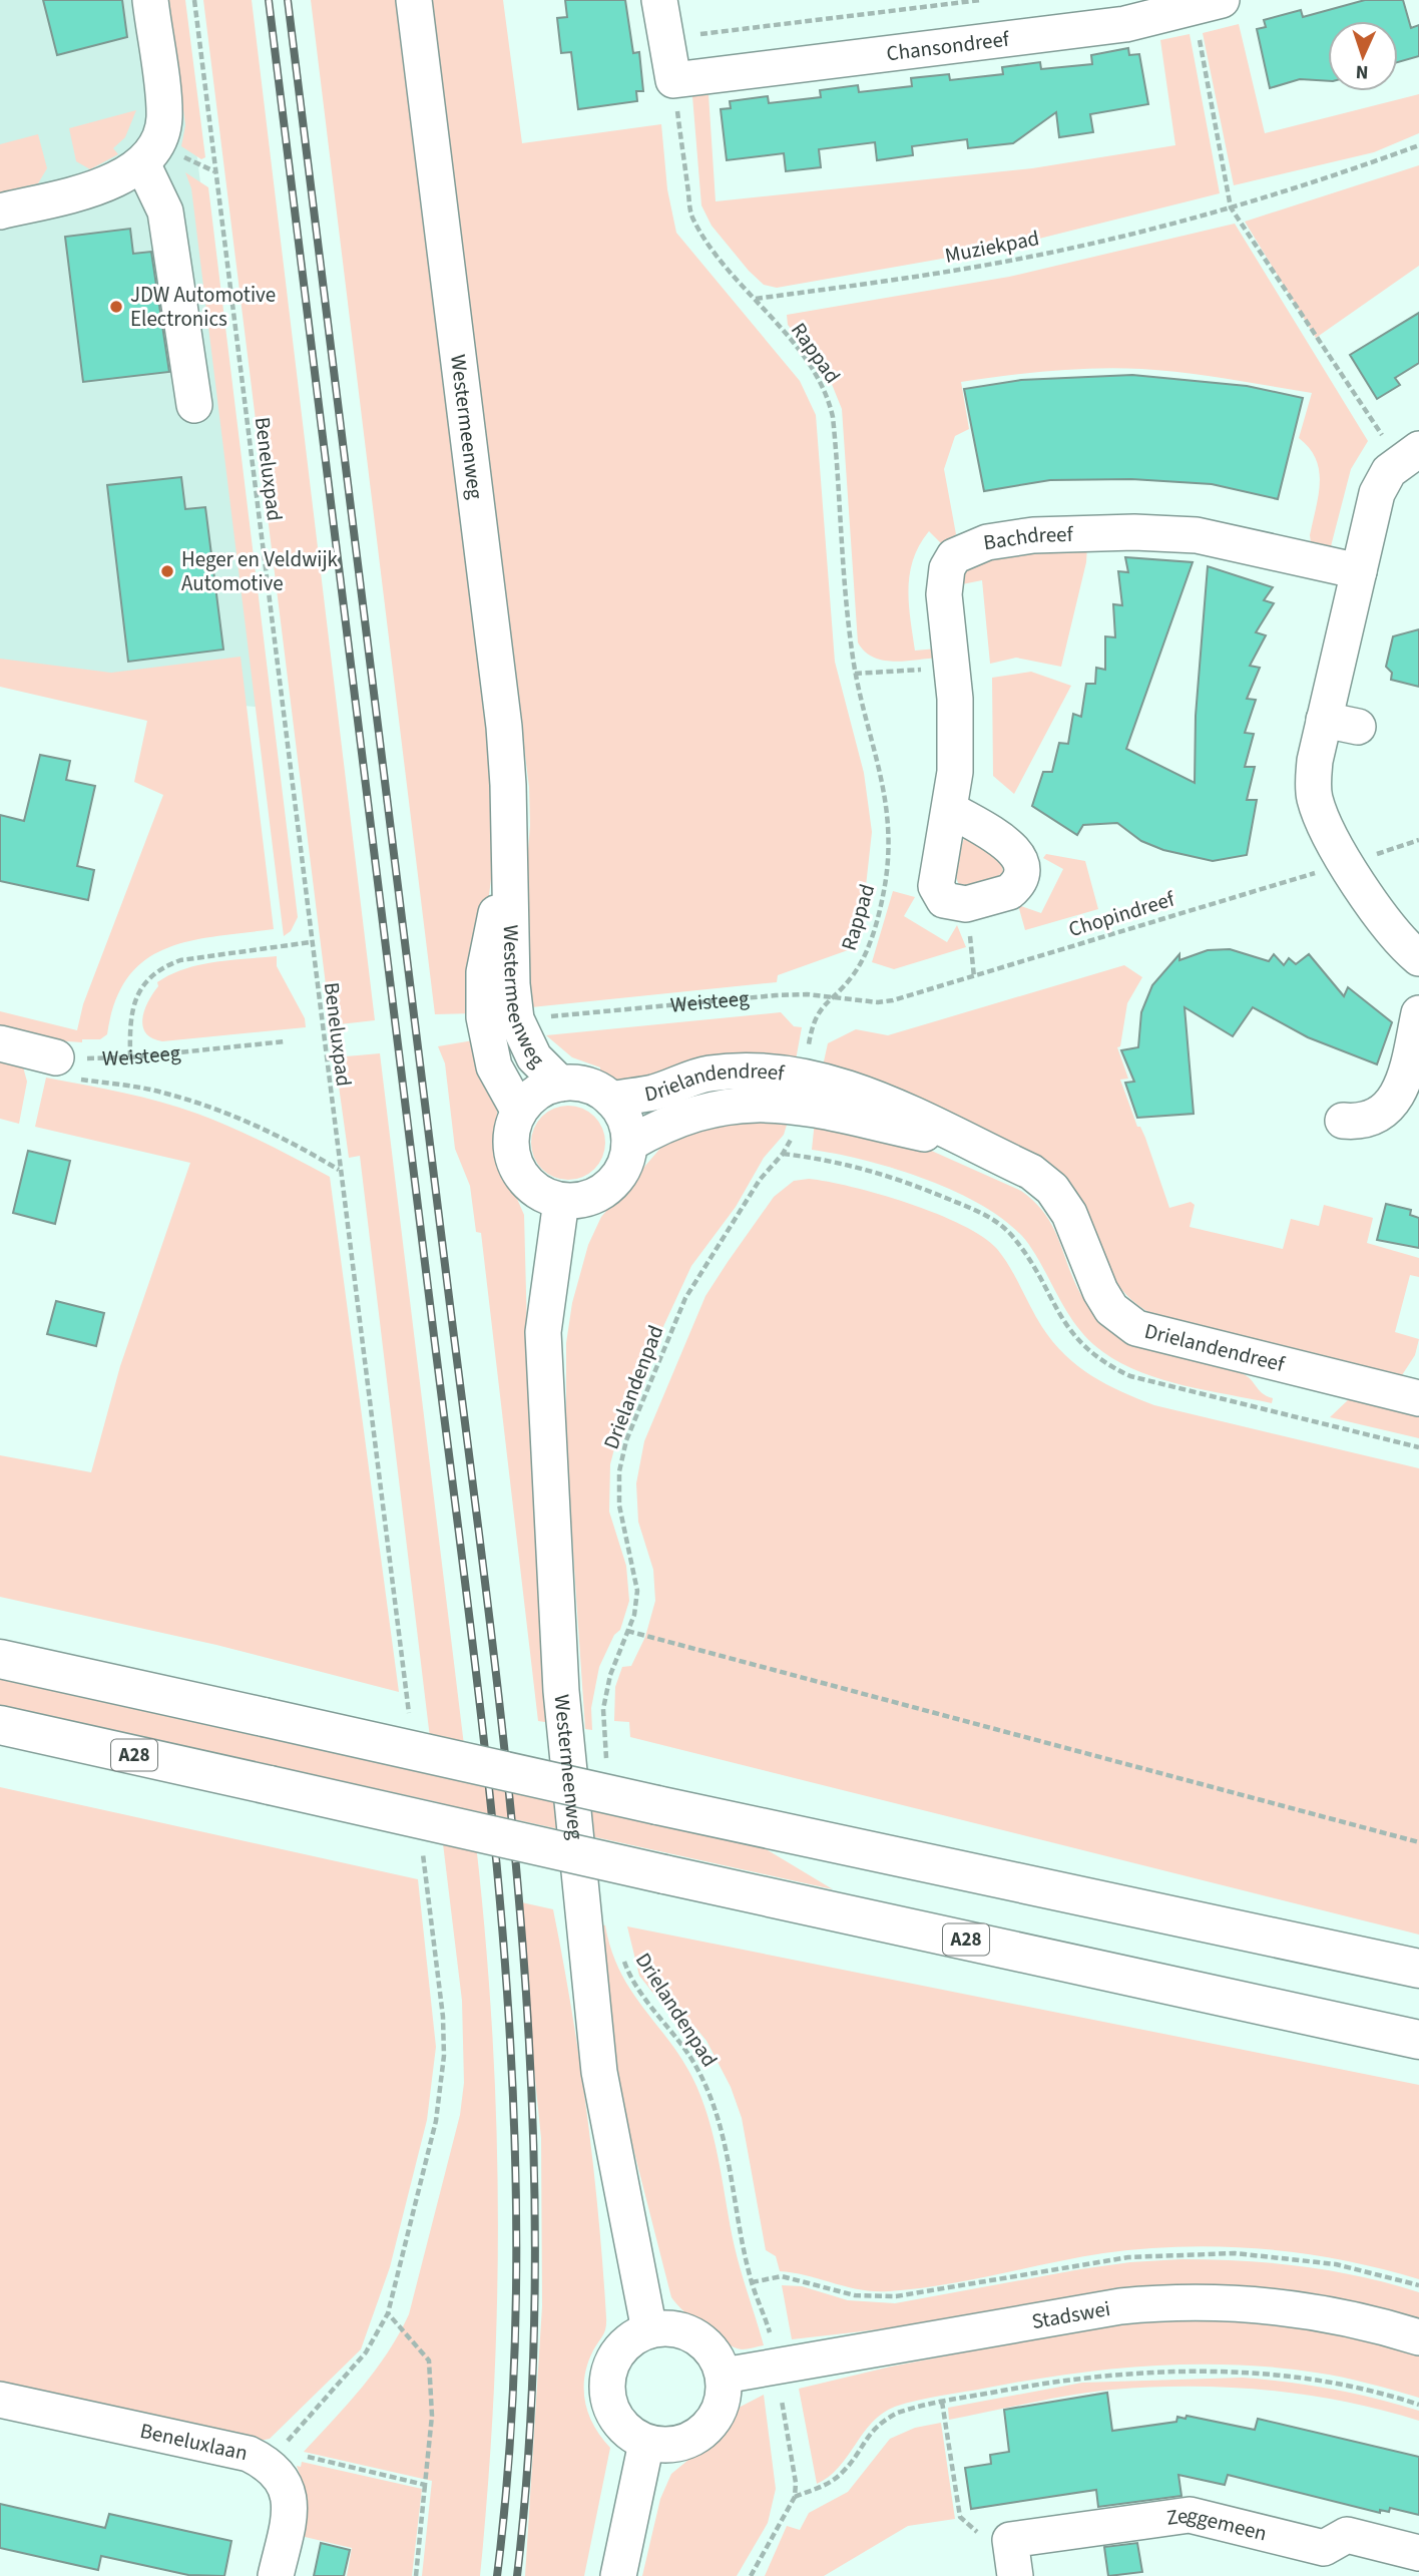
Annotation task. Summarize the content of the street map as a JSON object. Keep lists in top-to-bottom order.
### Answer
{
  "streets": {
    "highway": ["A28"],
    "street": [
      "Chansondreef",
      "Westermeenweg",
      "Bachdreef",
      "Drielandendreef",
      "Stadswei",
      "Beneluxlaan",
      "Zeggemeen"
    ],
    "path": [
      "Muziekpad",
      "Rappad",
      "Beneluxpad",
      "Chopindreef",
      "Weisteeg",
      "Drielandenpad"
    ]
  },
  "crossings": [
    ["Chansondreef", "Rappad"],
    ["Muziekpad", "Rappad"],
    ["Rappad", "Chopindreef"],
    ["Rappad", "Weisteeg"],
    ["Rappad", "Drielandenpad"],
    ["Westermeenweg", "Drielandendreef"],
    ["Westermeenweg", "Stadswei"],
    ["Chopindreef", "Weisteeg"],
    ["Chopindreef", "Drielandenpad"],
    ["Weisteeg", "Drielandenpad"],
    ["Drielandendreef", "Drielandenpad"],
    ["Drielandenpad", "Stadswei"]
  ],
  "places": ["JDW Automotive Electronics", "Heger en Veldwijk Automotive"],
  "north": "bottom"
}
